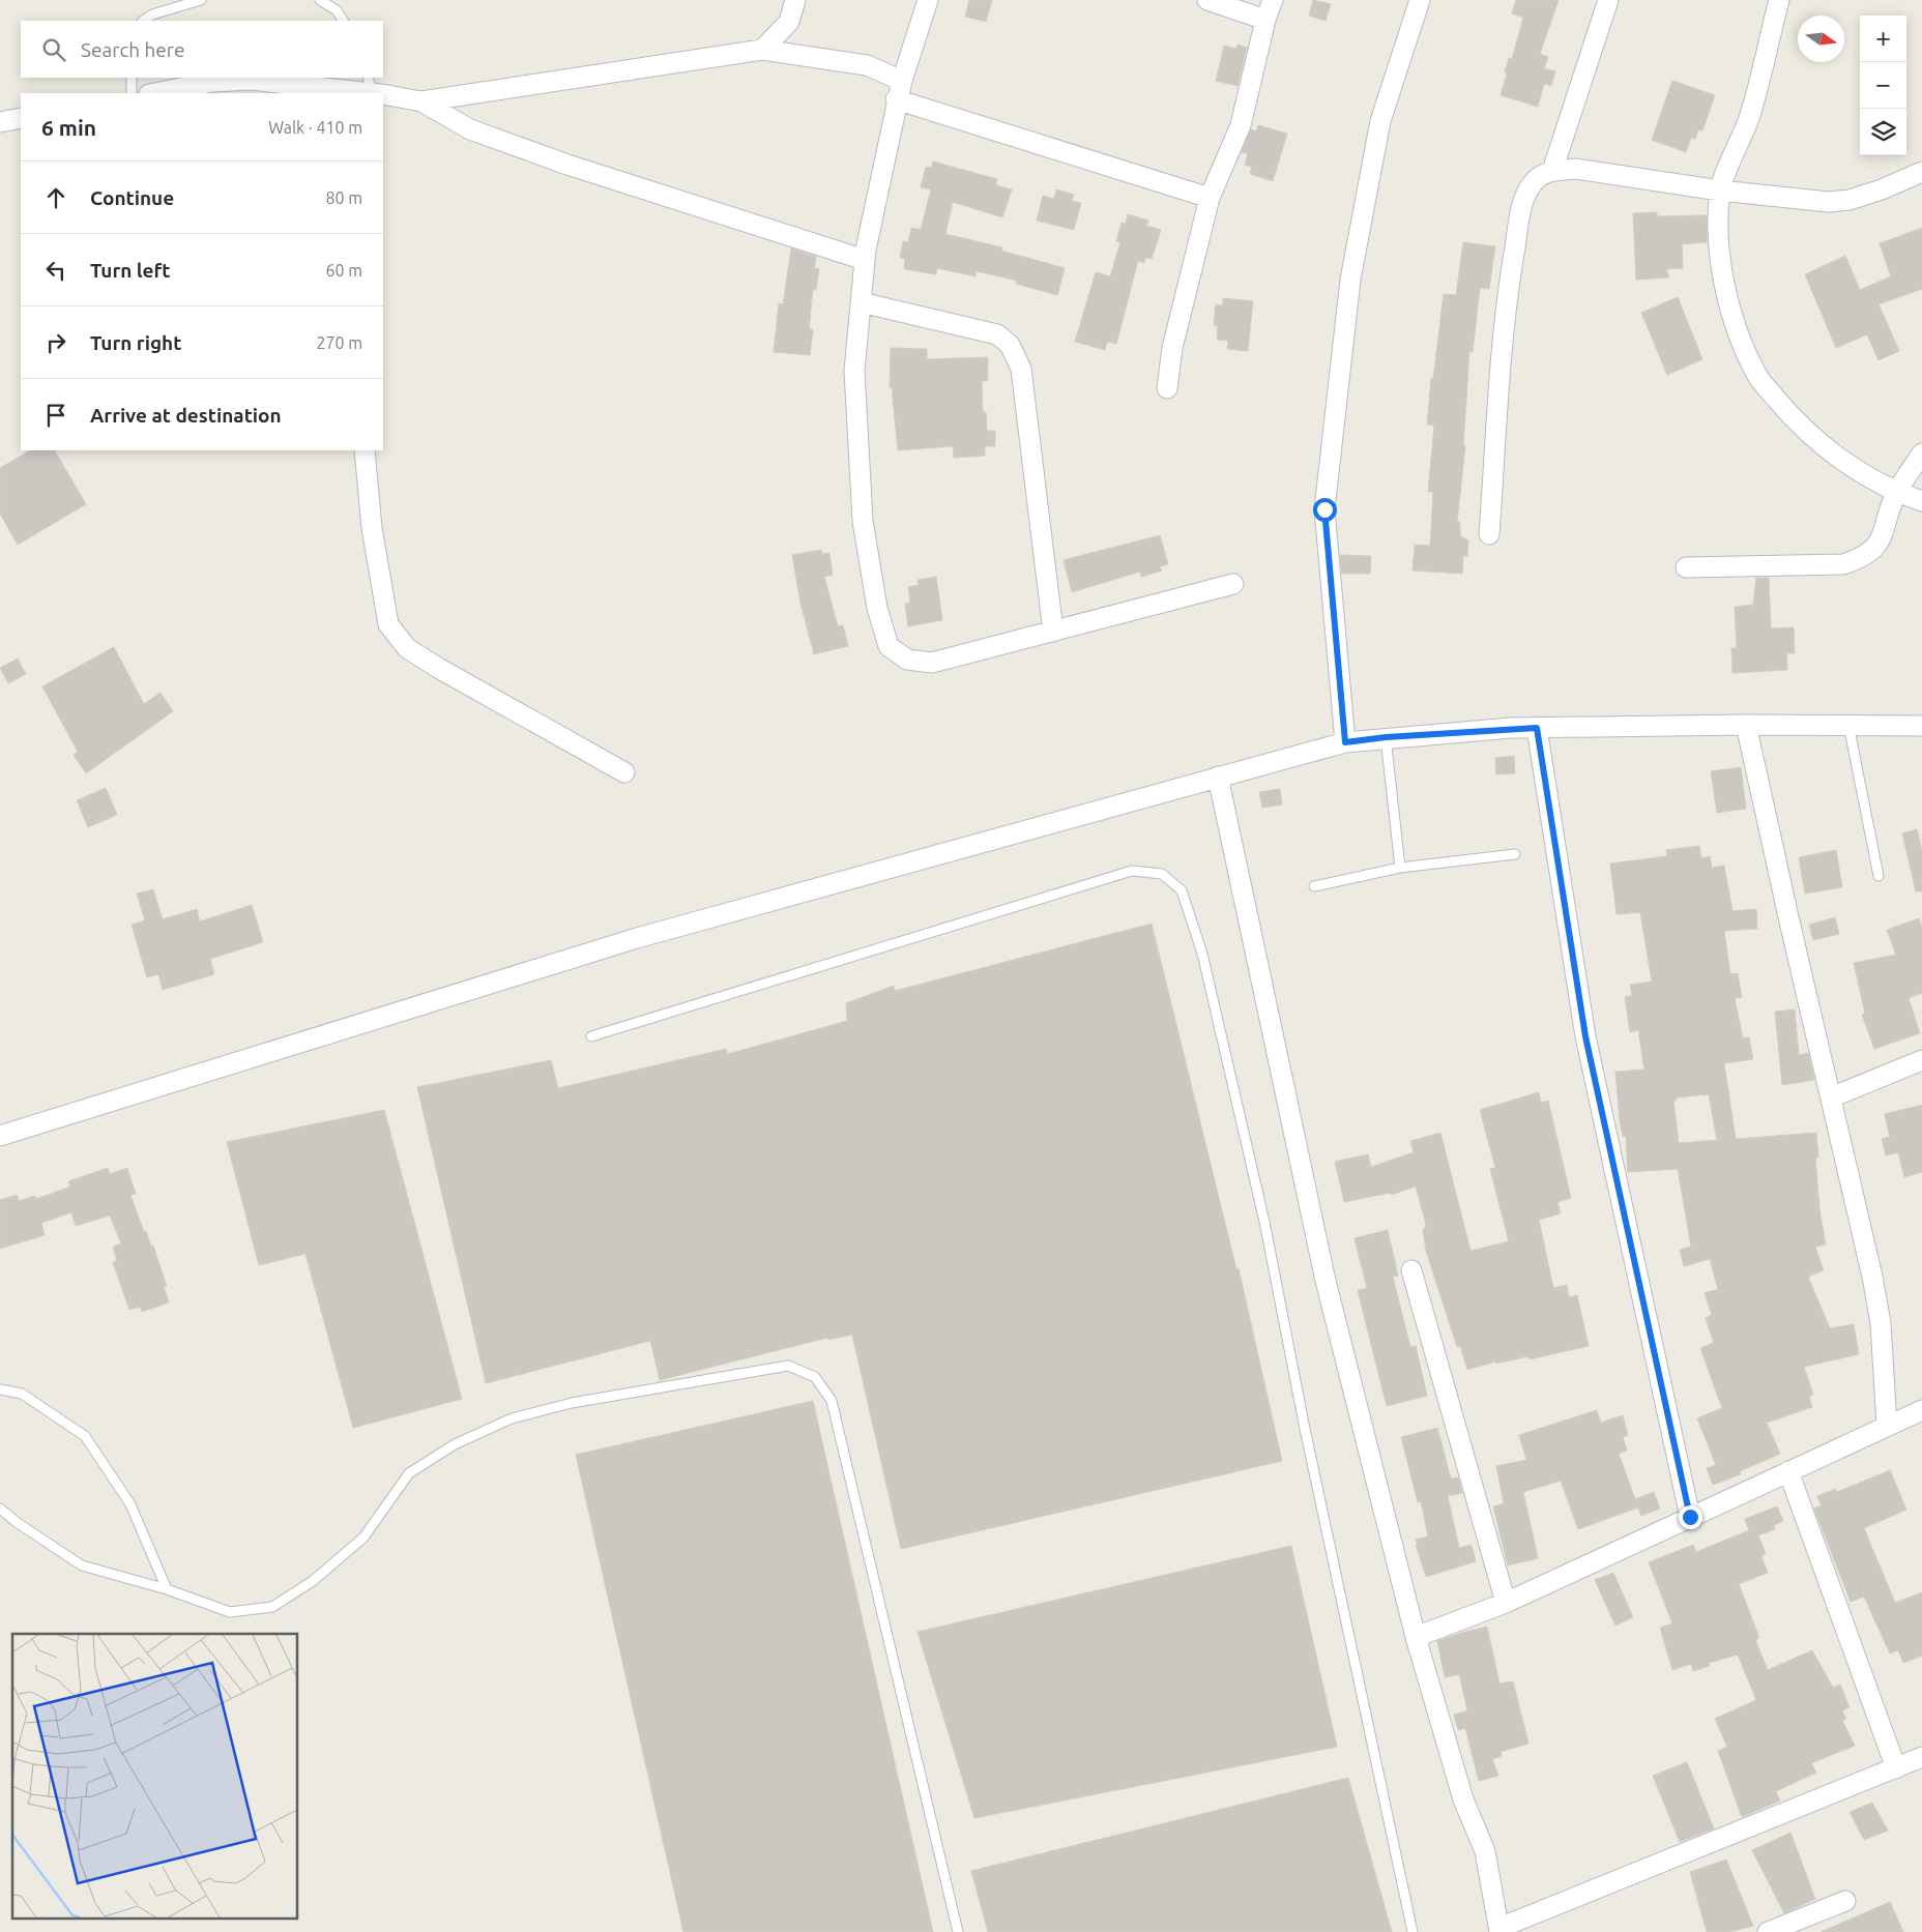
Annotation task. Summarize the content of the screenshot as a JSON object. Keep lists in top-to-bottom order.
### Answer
{
  "north": "right",
  "page": {
    "map_buttons": ["+", "−"],
    "search": "Search here",
    "heading": ["6 min", "Walk · 410 m"],
    "list": [
      ["Continue", "80 m"],
      ["Turn left", "60 m"],
      ["Turn right", "270 m"],
      "Arrive at destination"
    ]
  }
}
